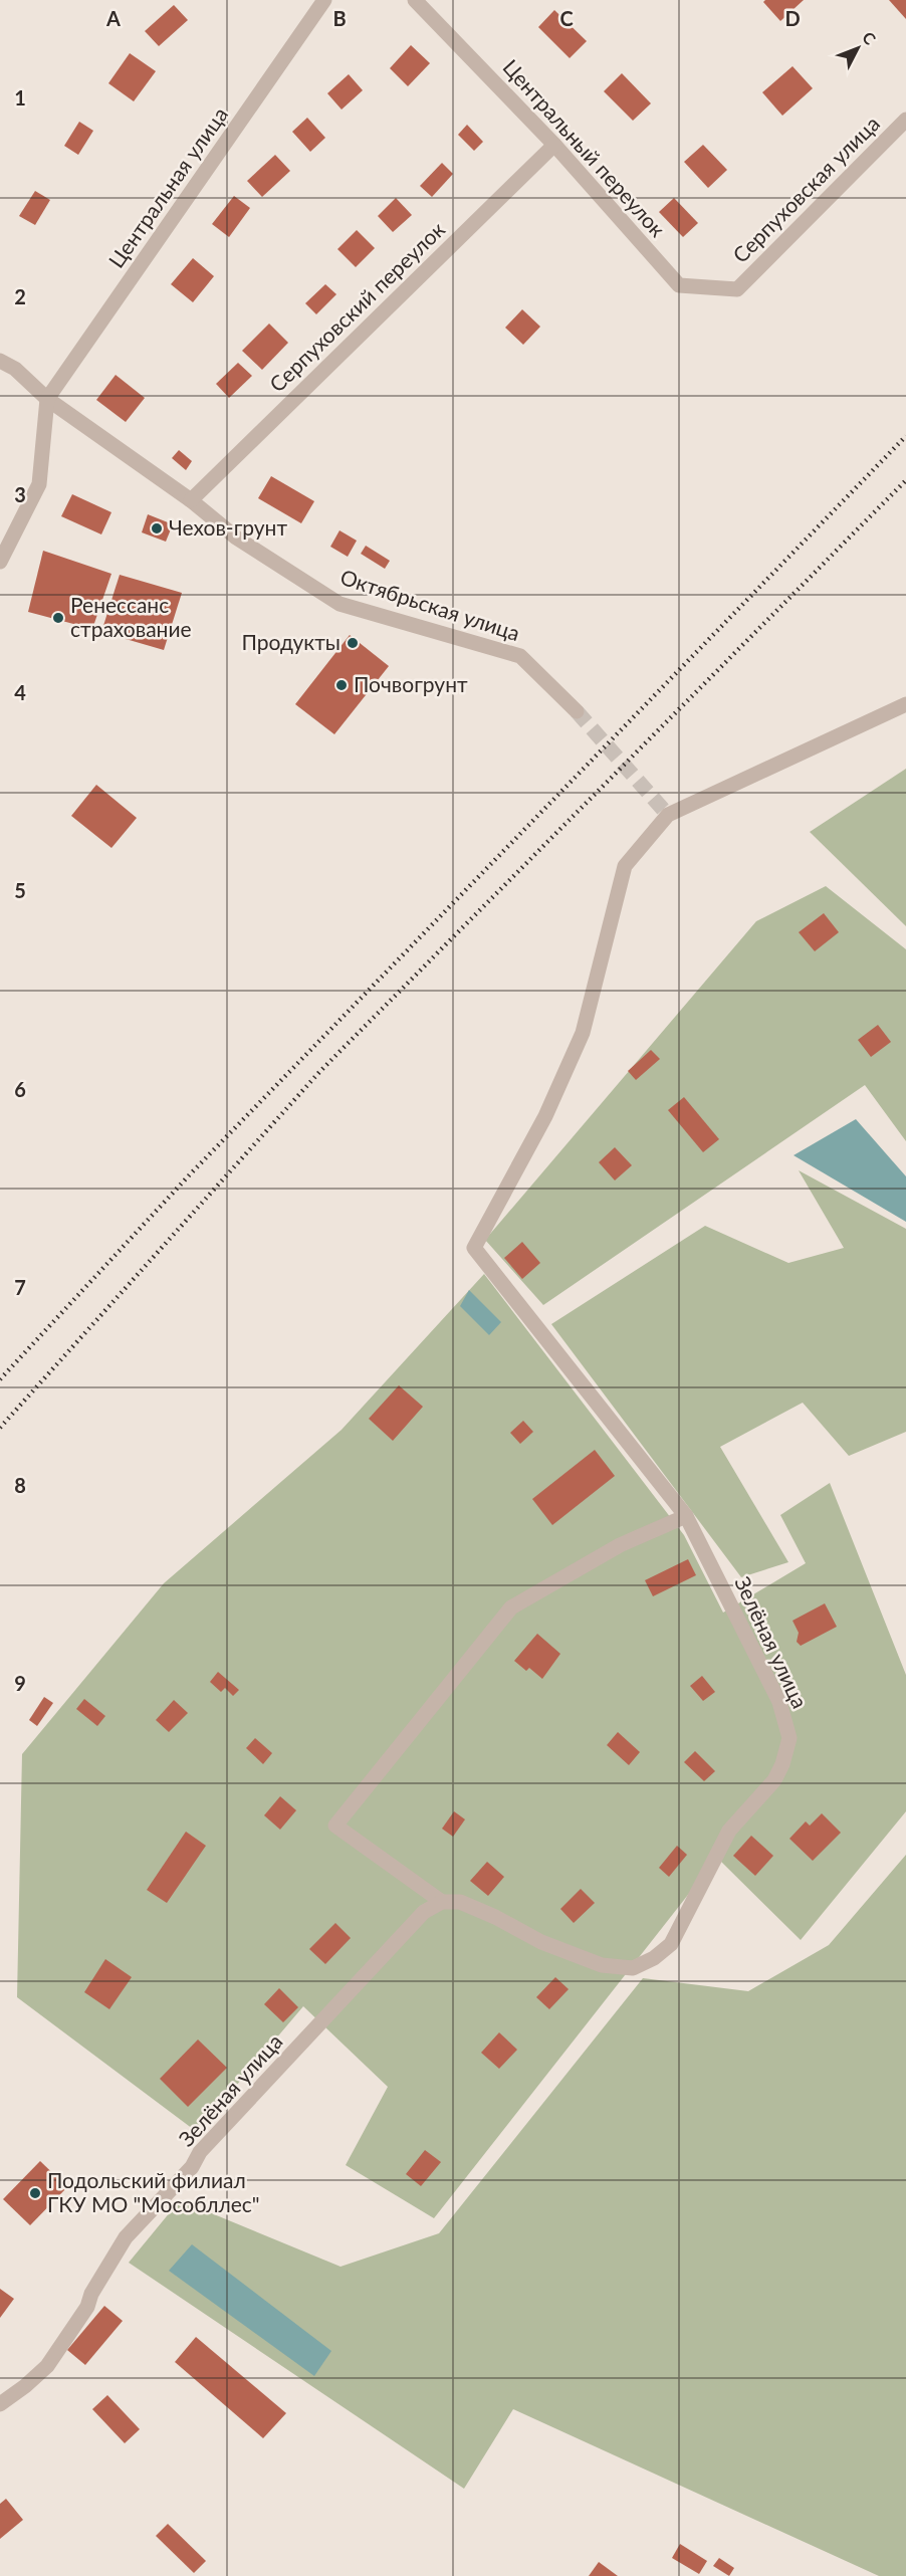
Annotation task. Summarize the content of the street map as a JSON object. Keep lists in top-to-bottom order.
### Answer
{
  "streets": {
    "street": [
      "Центральный переулок",
      "Центральная улица",
      "Серпуховская улица",
      "Серпуховский переулок",
      "Октябрьская улица",
      "Зелёная улица"
    ]
  },
  "crossings": [
    ["Центральный переулок", "Серпуховская улица"],
    ["Центральный переулок", "Серпуховский переулок"],
    ["Центральная улица", "Октябрьская улица"],
    ["Серпуховский переулок", "Октябрьская улица"]
  ],
  "places": [
    "Чехов-грунт",
    "Ренессанс страхование",
    "Продукты",
    "Почвогрунт",
    "Подольский филиал ГКУ МО \"Мособллес\""
  ],
  "north": "top right",
  "grid": {
    "columns": [
      "A",
      "B",
      "C",
      "D"
    ],
    "rows": [
      "1",
      "2",
      "3",
      "4",
      "5",
      "6",
      "7",
      "8",
      "9"
    ]
  }
}
